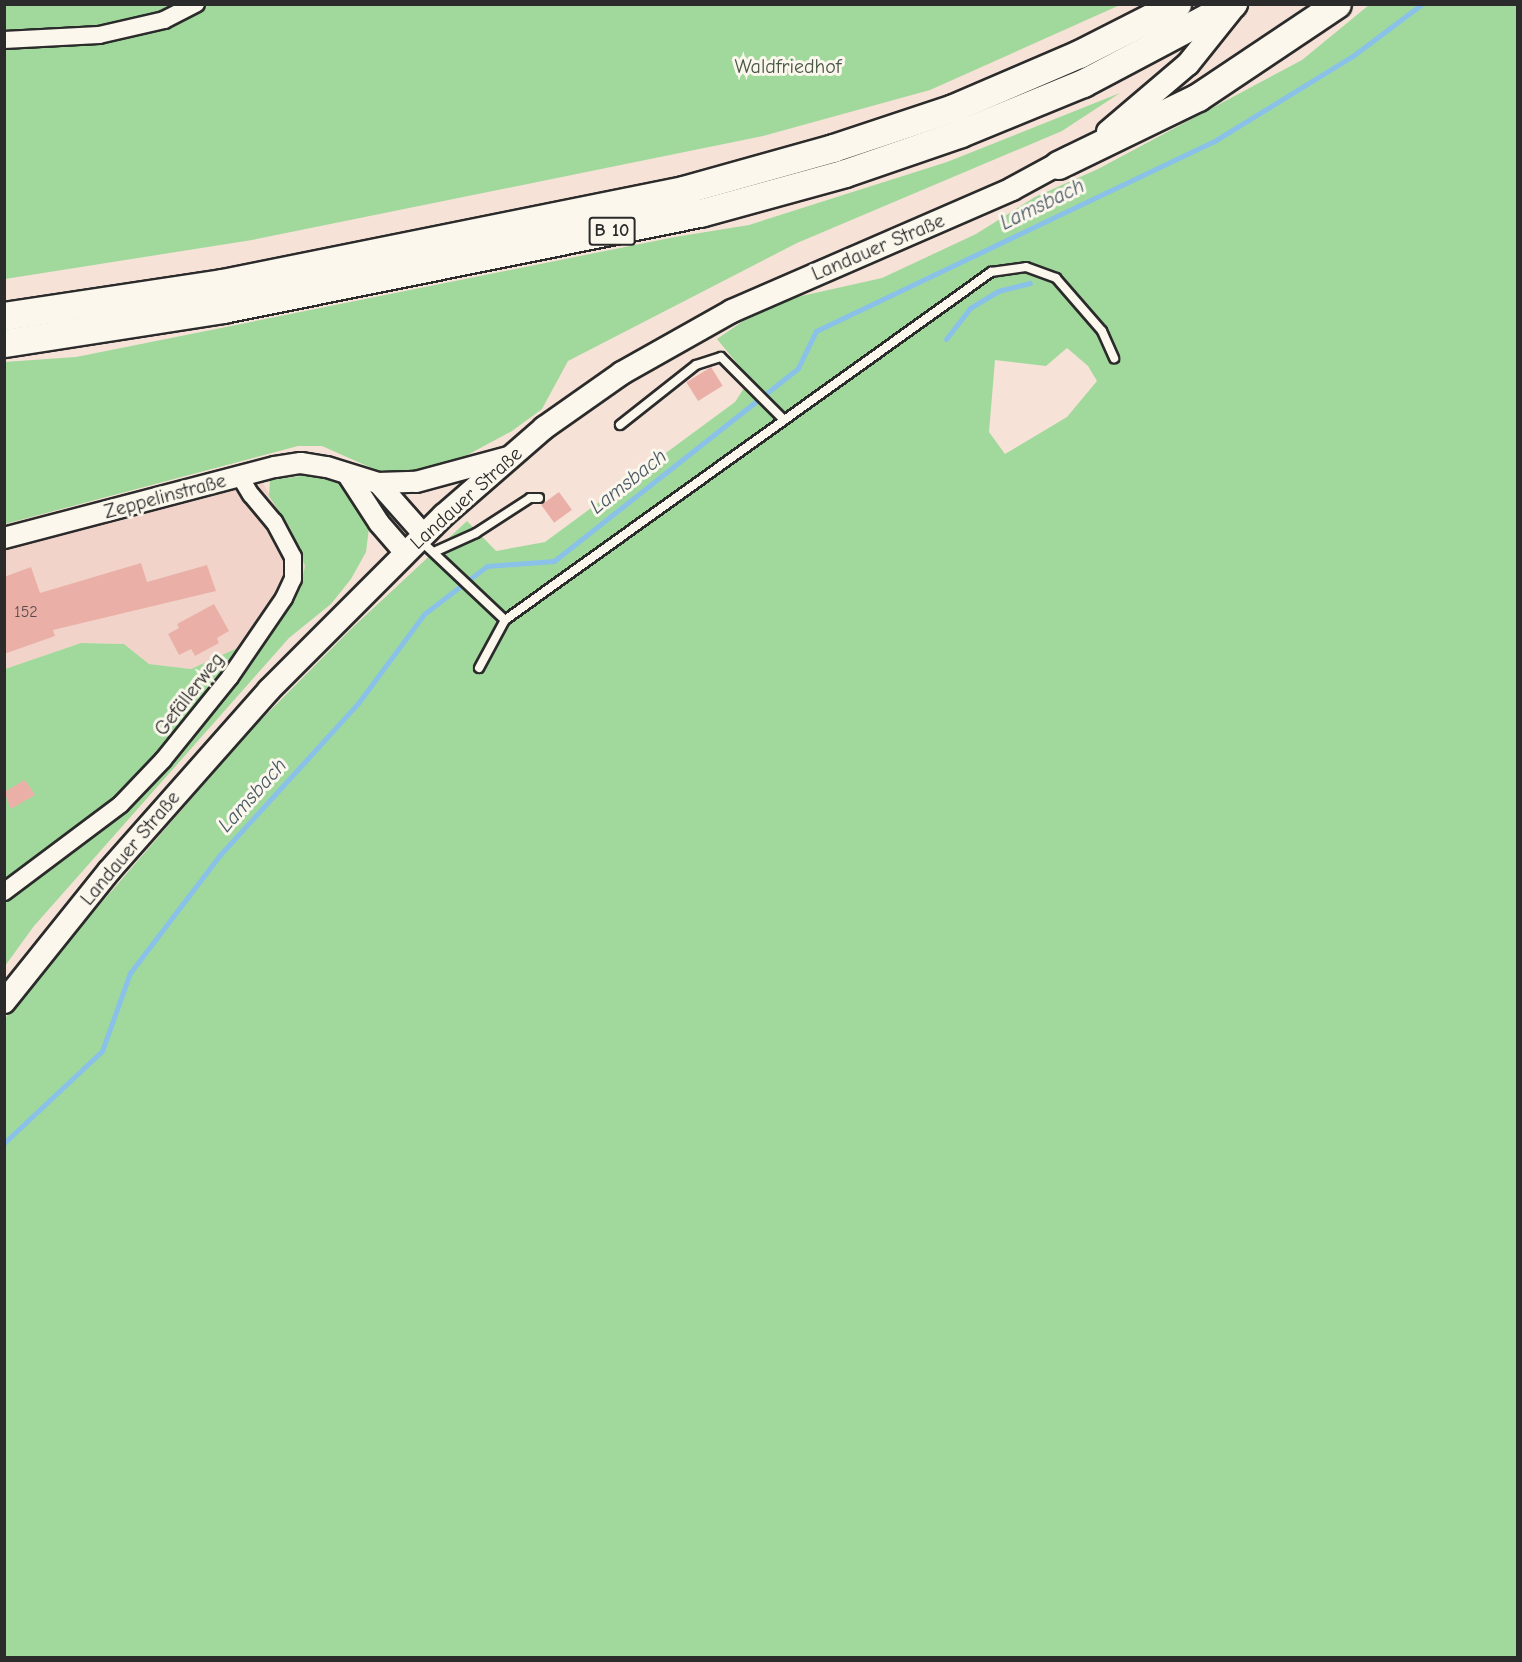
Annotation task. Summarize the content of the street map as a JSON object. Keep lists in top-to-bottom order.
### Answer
{
  "streets": {
    "highway": ["B 10"],
    "main road": ["Landauer Straße"],
    "street": ["Zeppelinstraße", "Gefällerweg"]
  },
  "crossings": [
    ["Landauer Straße", "Zeppelinstraße"],
    ["Zeppelinstraße", "Gefällerweg"]
  ],
  "water": ["Lamsbach"],
  "parks": ["Waldfriedhof"],
  "house_numbers": ["152"]
}
